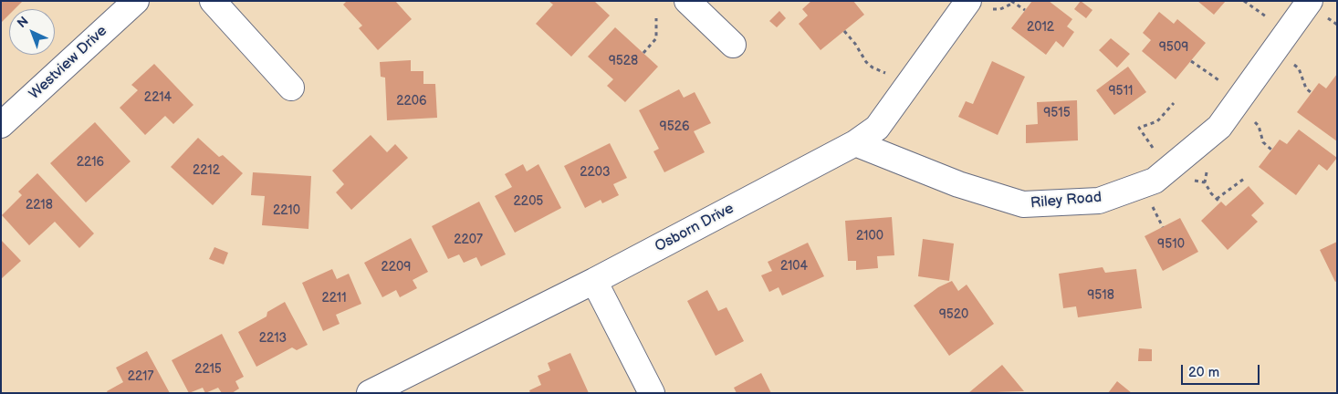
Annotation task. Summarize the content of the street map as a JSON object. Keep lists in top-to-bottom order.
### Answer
{
  "streets": {
    "street": ["Westview Drive", "Riley Road", "Osborn Drive"]
  },
  "crossings": [
    ["Riley Road", "Osborn Drive"]
  ],
  "house_numbers": [
    "2012",
    "9509",
    "9528",
    "9511",
    "2214",
    "2206",
    "9515",
    "9526",
    "2216",
    "2212",
    "2203",
    "2205",
    "2218",
    "2210",
    "2100",
    "2207",
    "9510",
    "2104",
    "2209",
    "9518",
    "2211",
    "9520",
    "2213",
    "2215",
    "2217"
  ],
  "scale_bar": "20 m",
  "north": "top left"
}
